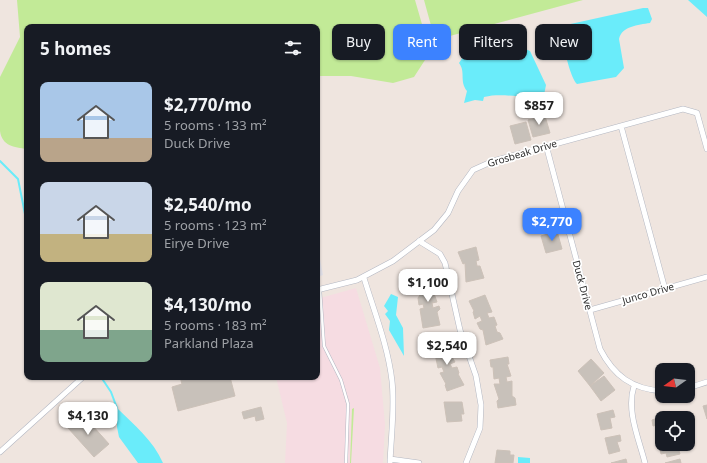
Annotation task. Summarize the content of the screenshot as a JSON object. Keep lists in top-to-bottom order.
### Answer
{
  "streets": {
    "street": ["Grosbeak Drive", "Duck Drive", "Junco Drive"]
  },
  "crossings": [
    ["Grosbeak Drive", "Duck Drive"],
    ["Duck Drive", "Junco Drive"]
  ],
  "north": "left",
  "page": {
    "chip": [
      "Buy",
      "Rent",
      "Filters",
      "New"
    ],
    "heading": "5 homes",
    "list": [
      {
        "name": "$2,770/mo",
        "note": "5 rooms · 133 m² · Duck Drive"
      },
      {
        "name": "$2,540/mo",
        "note": "5 rooms · 123 m² · Eirye Drive"
      },
      {
        "name": "$4,130/mo",
        "note": "5 rooms · 183 m² · Parkland Plaza"
      }
    ],
    "price": [
      "$857",
      "$2,770",
      "$1,100",
      "$2,540",
      "$4,130"
    ]
  }
}
